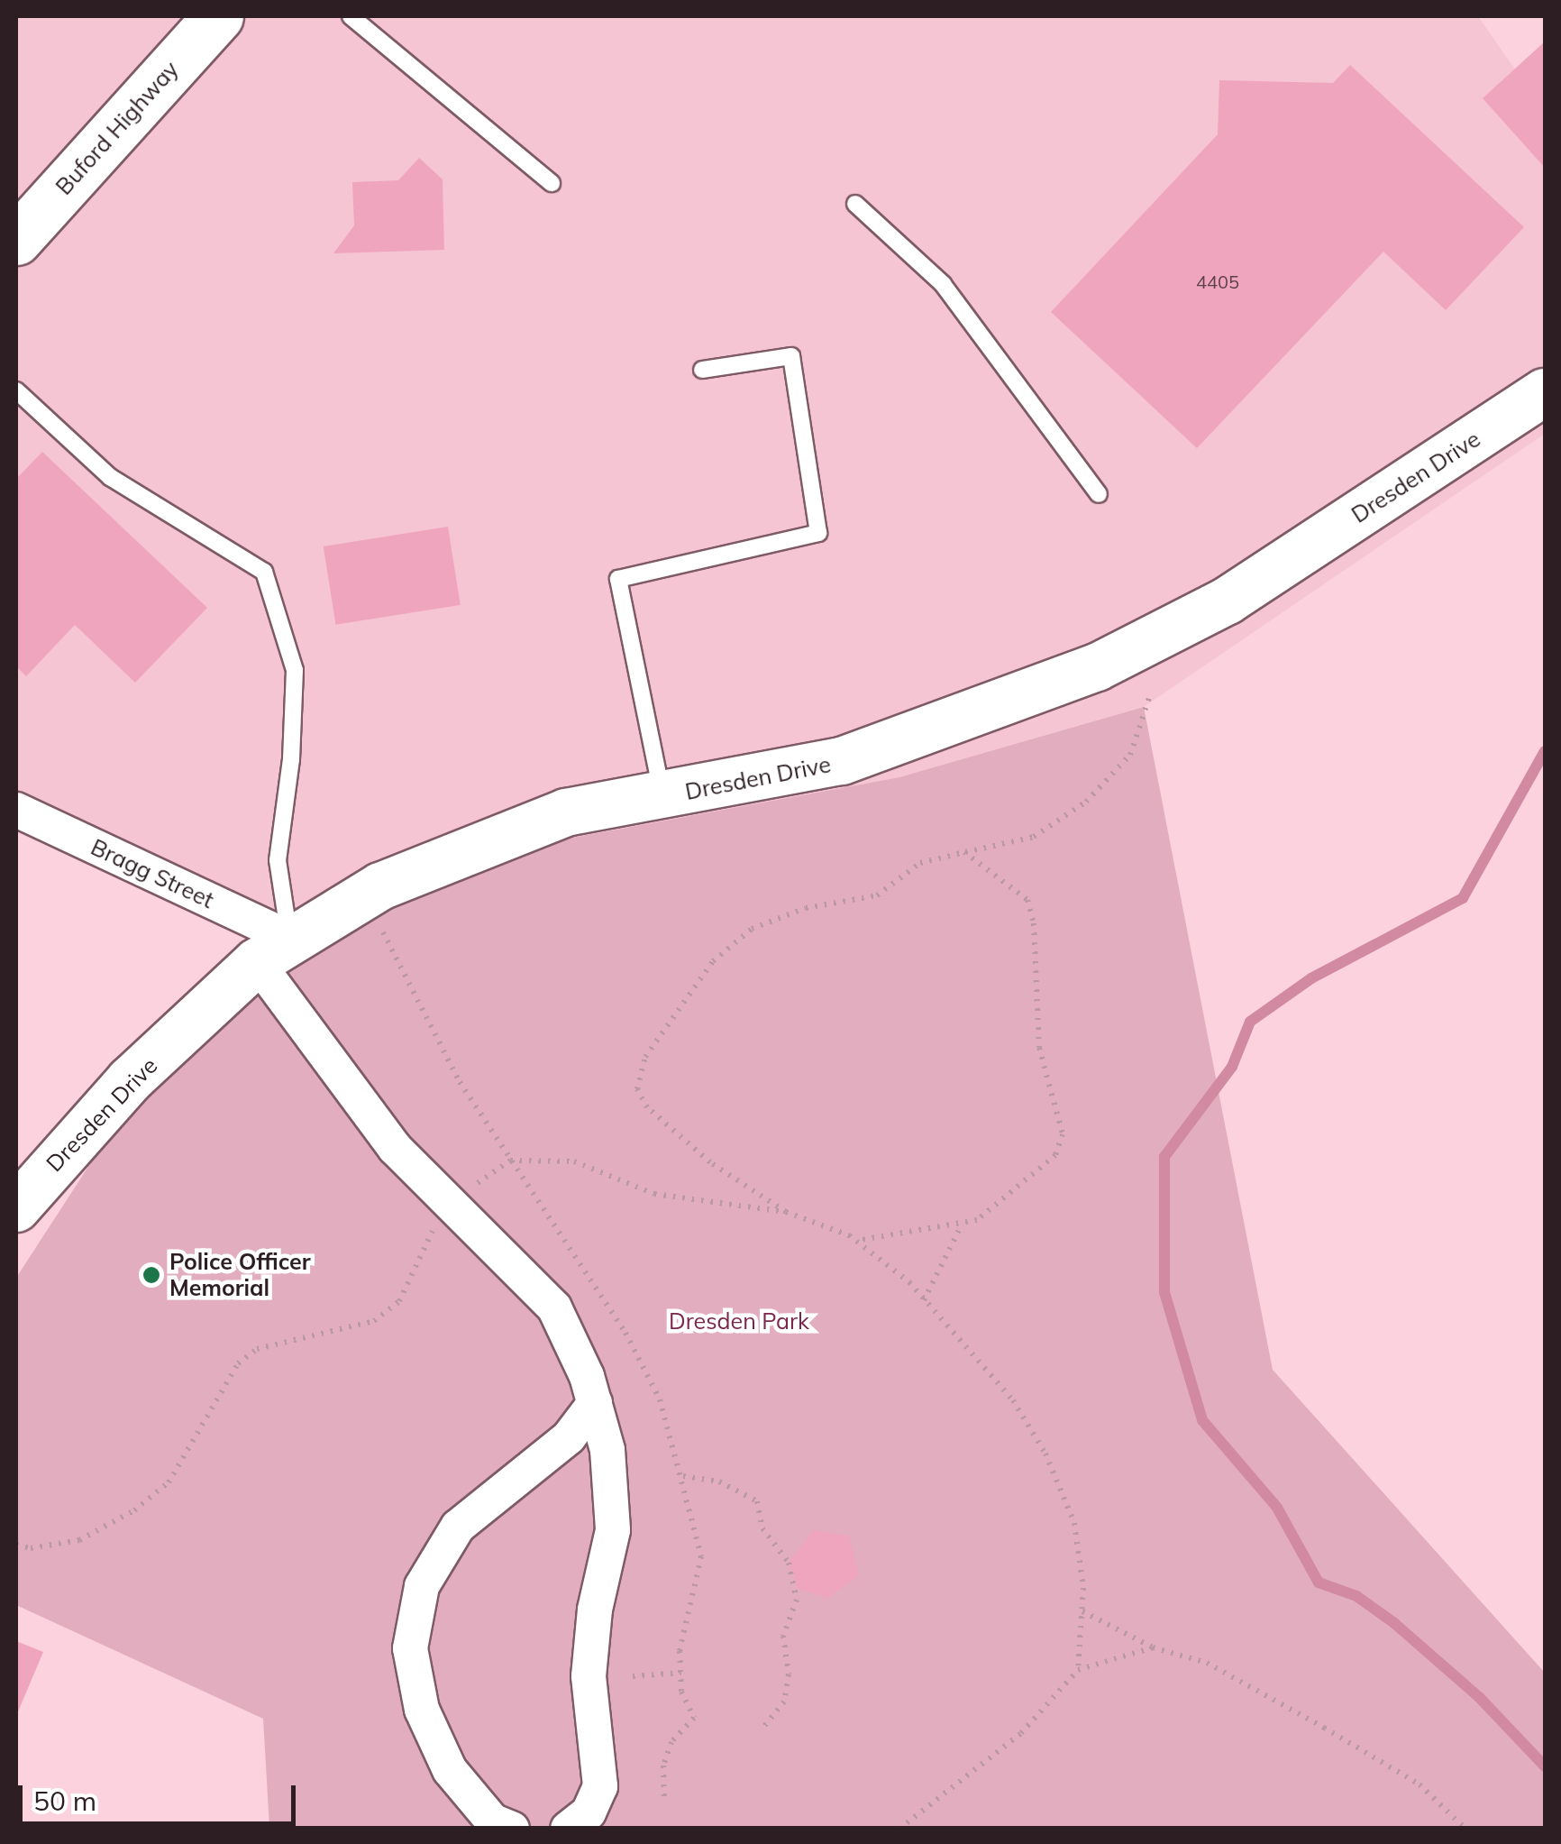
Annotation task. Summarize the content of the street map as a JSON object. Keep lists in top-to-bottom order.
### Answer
{
  "streets": {
    "main road": ["Buford Highway"],
    "street": ["Dresden Drive", "Bragg Street"]
  },
  "crossings": [
    ["Dresden Drive", "Bragg Street"]
  ],
  "parks": ["Dresden Park"],
  "places": ["Police Officer Memorial"],
  "house_numbers": ["4405"],
  "scale_bar": "50 m"
}
